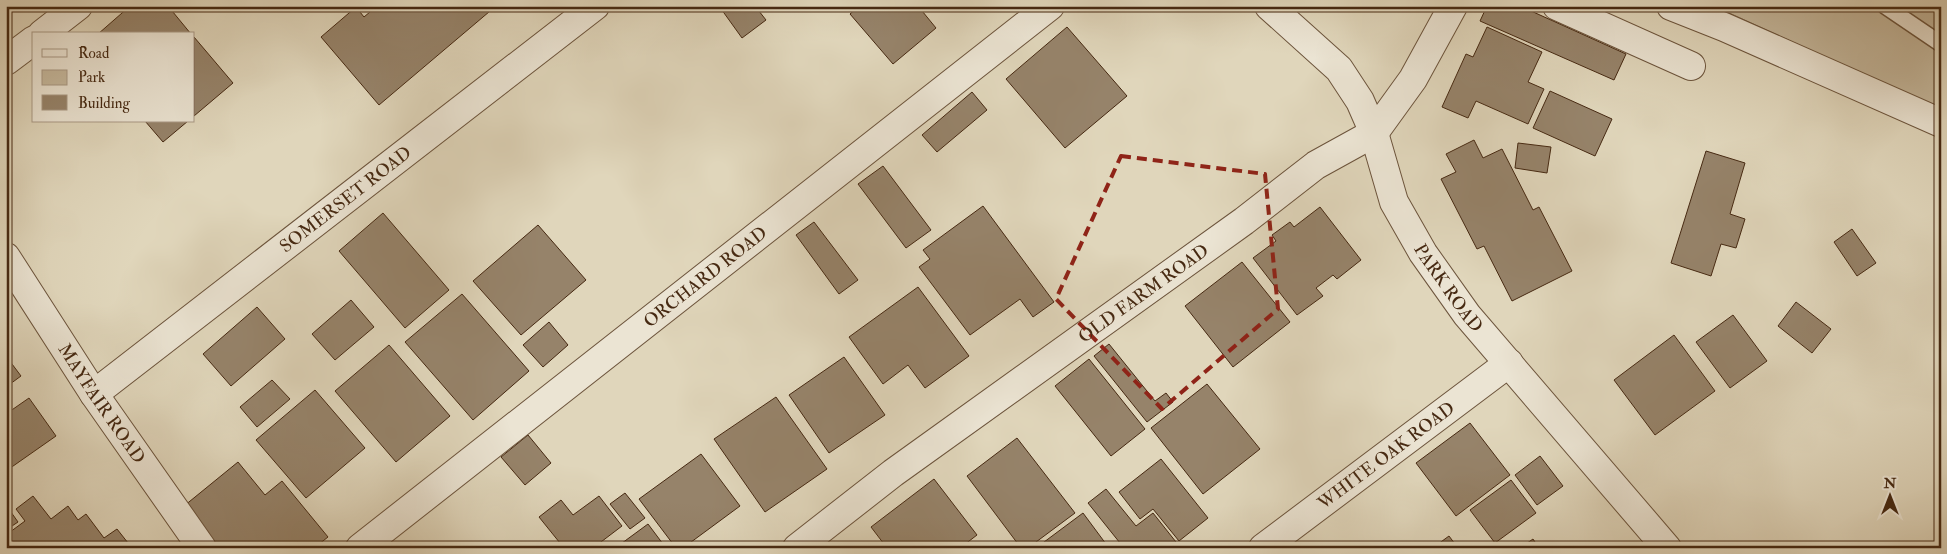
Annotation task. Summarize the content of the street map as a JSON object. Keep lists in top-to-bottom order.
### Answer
{
  "streets": {
    "street": [
      "SOMERSET ROAD",
      "ORCHARD ROAD",
      "PARK ROAD",
      "OLD FARM ROAD",
      "MAYFAIR ROAD",
      "WHITE OAK ROAD"
    ]
  },
  "crossings": [
    ["SOMERSET ROAD", "MAYFAIR ROAD"],
    ["PARK ROAD", "OLD FARM ROAD"],
    ["PARK ROAD", "WHITE OAK ROAD"]
  ],
  "legend": ["Road", "Park", "Building"],
  "north": "top"
}
